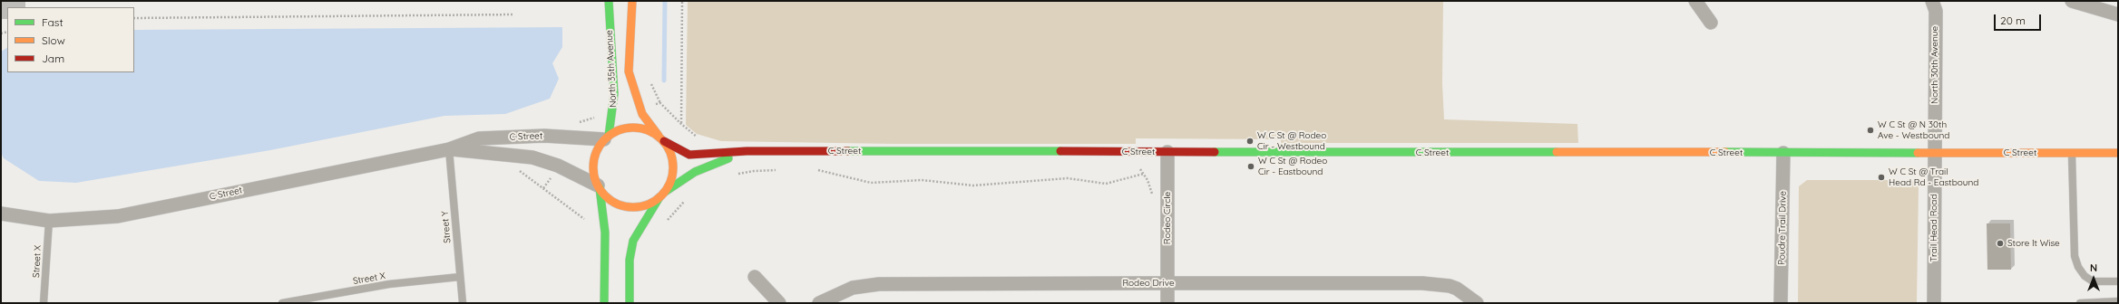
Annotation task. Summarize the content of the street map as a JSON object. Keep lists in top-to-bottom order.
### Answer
{
  "streets": {
    "street": [
      "North 30th Avenue",
      "North 35th Avenue",
      "C Street",
      "Rodeo Circle",
      "Poudre Trail Drive",
      "Trail Head Road",
      "Rodeo Drive"
    ],
    "lane": ["Street Y", "Street X"]
  },
  "crossings": [
    ["North 30th Avenue", "C Street"],
    ["North 30th Avenue", "Trail Head Road"],
    ["North 35th Avenue", "C Street"],
    ["C Street", "Rodeo Circle"],
    ["C Street", "Street Y"],
    ["C Street", "Poudre Trail Drive"],
    ["C Street", "Trail Head Road"],
    ["C Street", "Street X"],
    ["Rodeo Circle", "Rodeo Drive"],
    ["Street Y", "Street X"]
  ],
  "places": [
    "W C St @ N 30th Ave - Westbound",
    "W C St @ Rodeo Cir - Westbound",
    "W C St @ Rodeo Cir - Eastbound",
    "W C St @ Trail Head Rd - Eastbound",
    "Store It Wise"
  ],
  "legend": ["Fast", "Slow", "Jam"],
  "scale_bar": "20 m",
  "north": "top"
}
